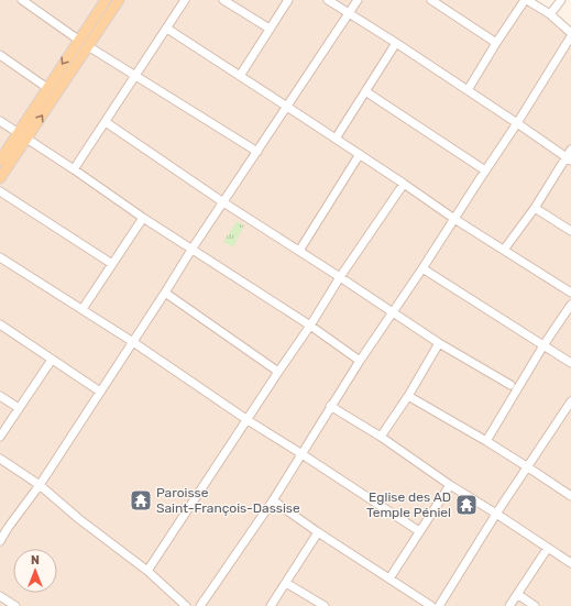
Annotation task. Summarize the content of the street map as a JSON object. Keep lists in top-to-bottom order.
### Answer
{
  "places": {
    "temple": ["Paroisse Saint-François-Dassise", "Eglise des AD Temple Péniel"]
  },
  "north": "top"
}
